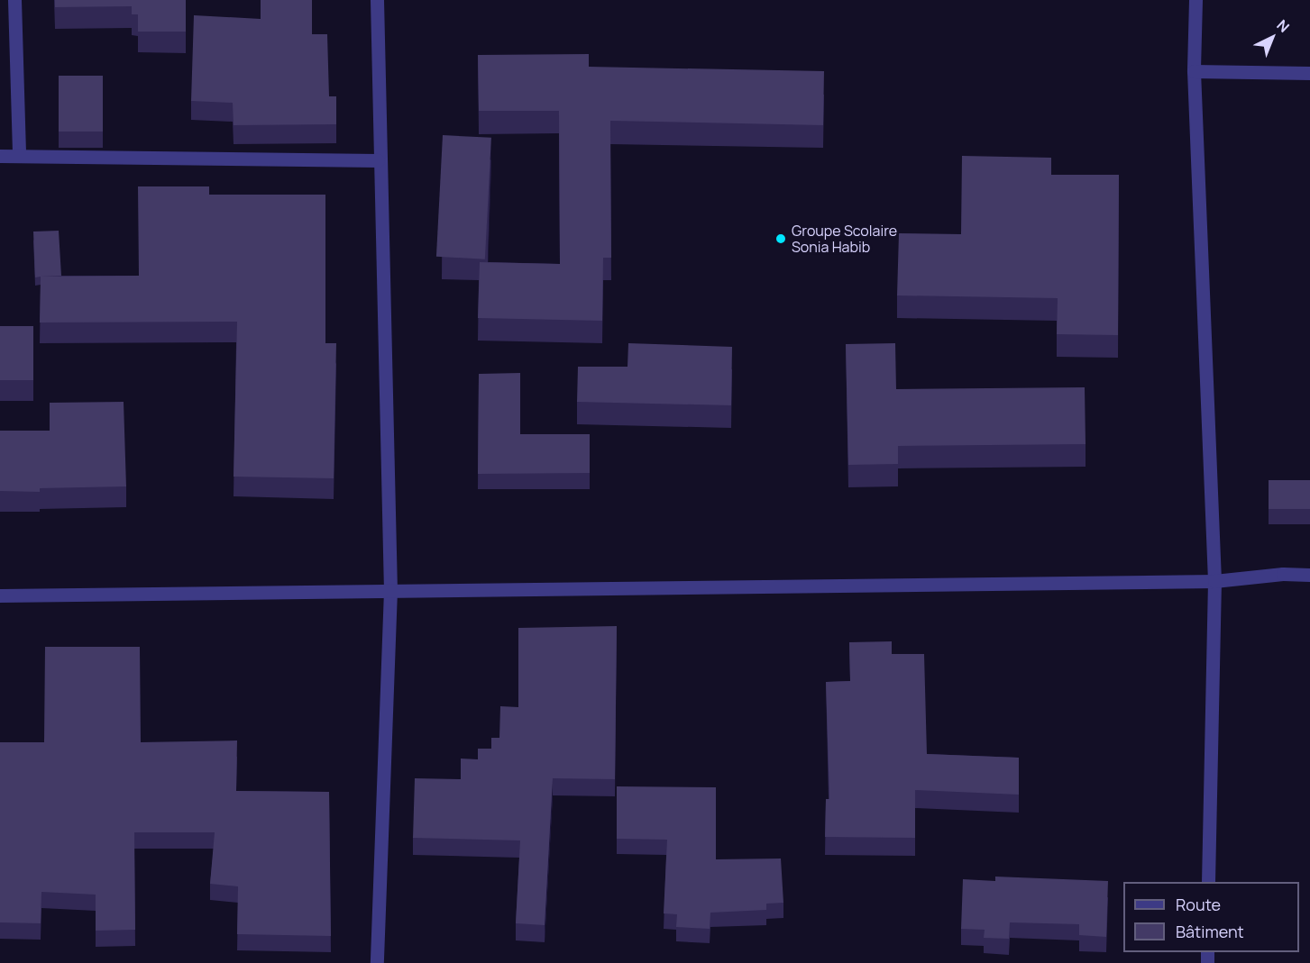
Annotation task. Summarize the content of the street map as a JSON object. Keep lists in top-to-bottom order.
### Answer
{
  "places": ["Groupe Scolaire Sonia Habib"],
  "legend": ["Route", "Bâtiment"],
  "north": "top right"
}
